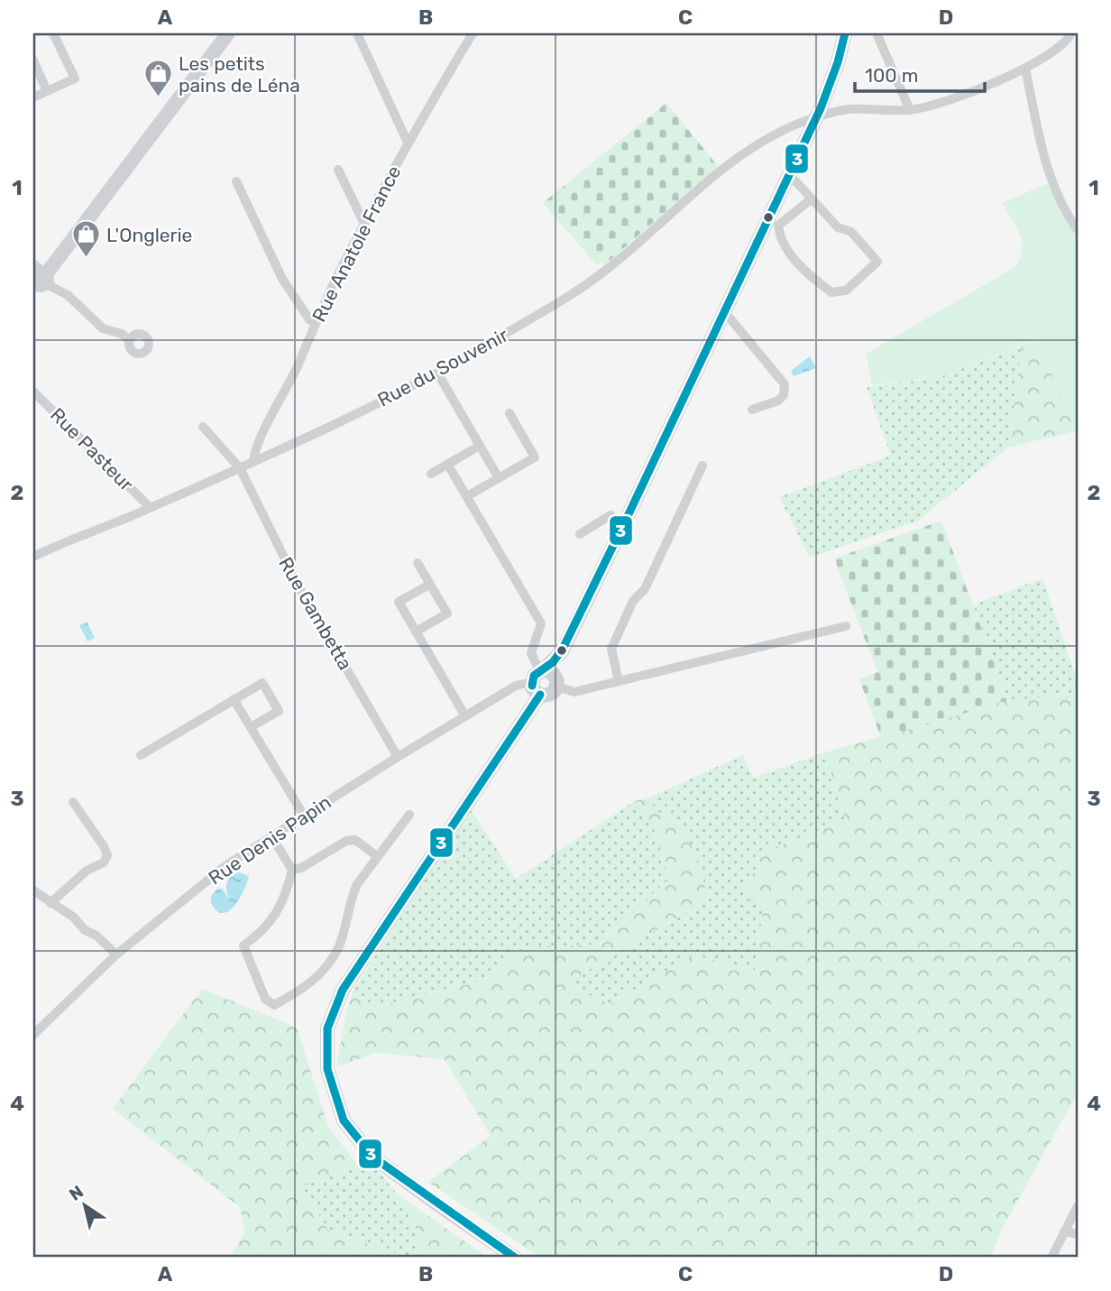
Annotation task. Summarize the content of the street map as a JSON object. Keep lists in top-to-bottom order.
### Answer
{
  "streets": {
    "street": [
      "Rue Anatole France",
      "Rue du Souvenir",
      "Rue Pasteur",
      "Rue Gambetta",
      "Rue Denis Papin"
    ]
  },
  "crossings": [
    ["Rue Anatole France", "Rue du Souvenir"],
    ["Rue du Souvenir", "Rue Pasteur"],
    ["Rue du Souvenir", "Rue Gambetta"],
    ["Rue Gambetta", "Rue Denis Papin"]
  ],
  "places": {
    "shop": ["Les petits pains de Léna", "L'Onglerie"]
  },
  "lines": ["transit line 3"],
  "scale_bar": "100 m",
  "north": "top left",
  "grid": {
    "columns": [
      "A",
      "B",
      "C",
      "D"
    ],
    "rows": [
      "1",
      "2",
      "3",
      "4"
    ]
  }
}
